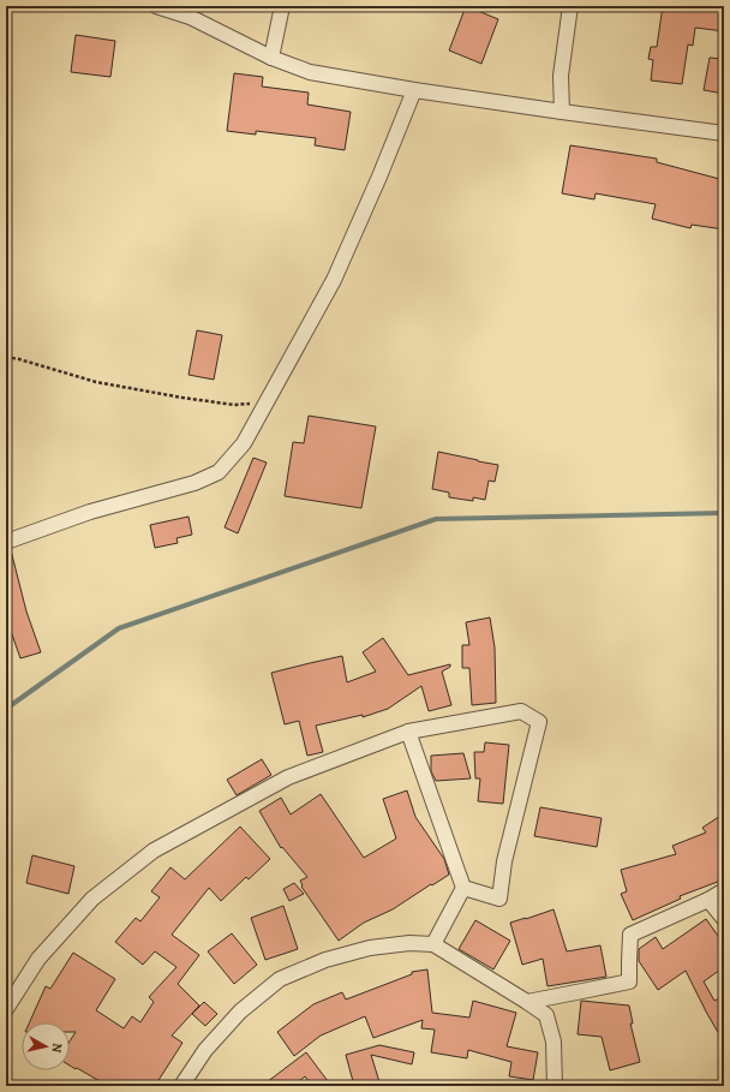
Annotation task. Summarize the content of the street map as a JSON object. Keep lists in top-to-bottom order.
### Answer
{
  "north": "right"
}
